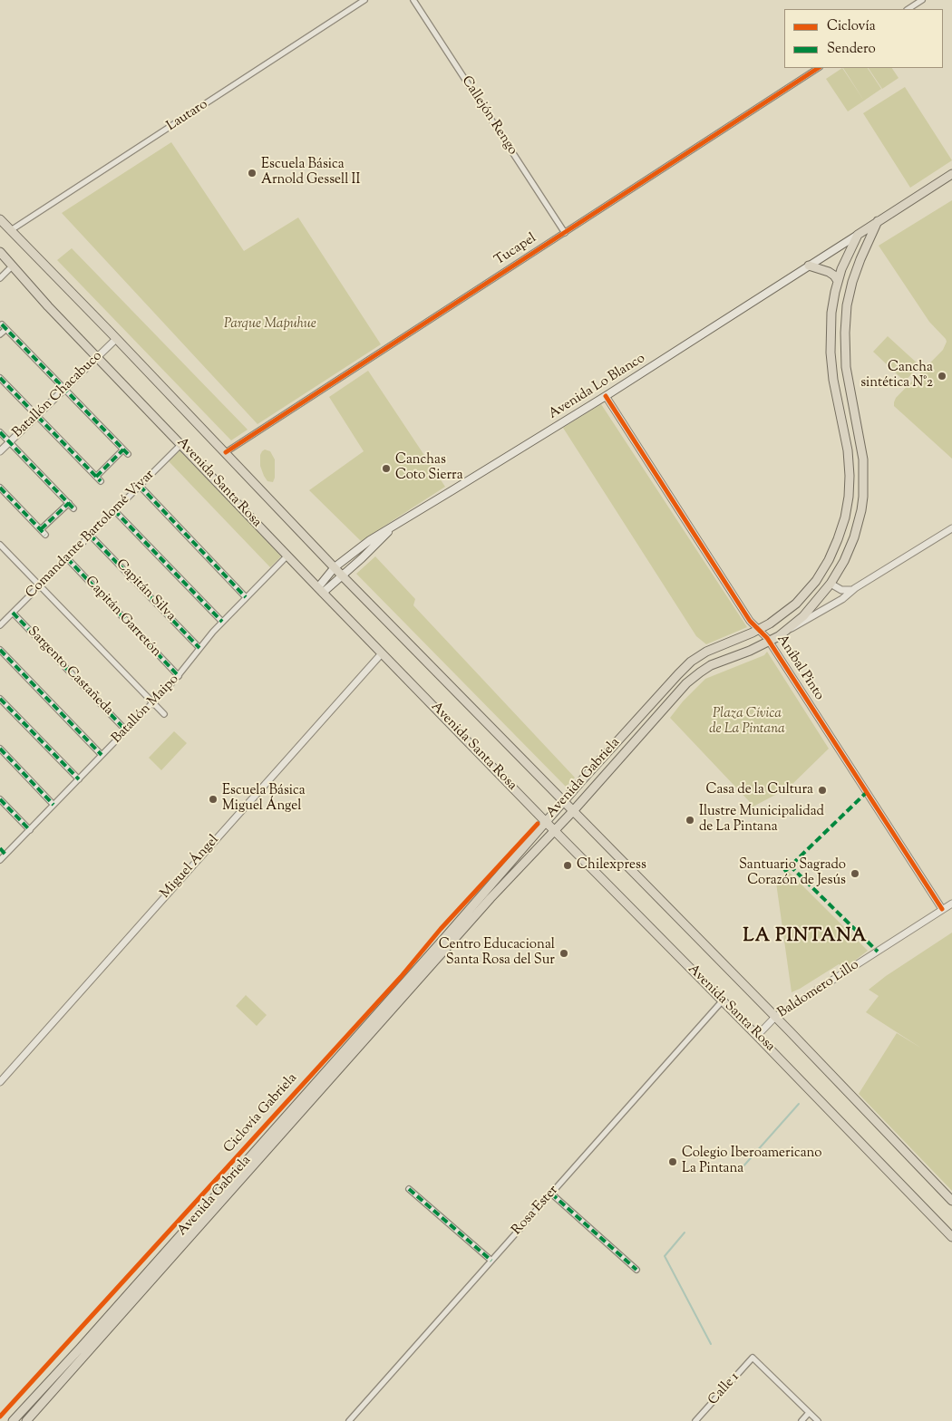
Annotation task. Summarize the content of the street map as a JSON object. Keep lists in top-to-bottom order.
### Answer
{
  "streets": {
    "main road": ["Avenida Lo Blanco", "Avenida Santa Rosa", "Avenida Gabriela"],
    "street": [
      "Lautaro",
      "Callejón Rengo",
      "Tucapel",
      "Batallón Chacabuco",
      "Comandante Bartolomé Vivar",
      "Capitán Silva",
      "Capitán Garretón",
      "Aníbal Pinto",
      "Sargento Castañeda",
      "Batallón Maipo",
      "Miguel Ángel",
      "Baldomero Lillo",
      "Rosa Ester",
      "Calle 1"
    ],
    "cycle path": ["Ciclovía Gabriela"]
  },
  "crossings": [
    ["Lautaro", "Avenida Santa Rosa"],
    ["Callejón Rengo", "Tucapel"],
    ["Tucapel", "Avenida Santa Rosa"],
    ["Avenida Lo Blanco", "Avenida Santa Rosa"],
    ["Avenida Lo Blanco", "Aníbal Pinto"],
    ["Avenida Lo Blanco", "Avenida Gabriela"],
    ["Batallón Chacabuco", "Avenida Santa Rosa"],
    ["Avenida Santa Rosa", "Comandante Bartolomé Vivar"],
    ["Avenida Santa Rosa", "Batallón Maipo"],
    ["Avenida Santa Rosa", "Avenida Gabriela"],
    ["Avenida Santa Rosa", "Miguel Ángel"],
    ["Avenida Santa Rosa", "Baldomero Lillo"],
    ["Avenida Santa Rosa", "Rosa Ester"],
    ["Comandante Bartolomé Vivar", "Capitán Silva"],
    ["Comandante Bartolomé Vivar", "Capitán Garretón"],
    ["Comandante Bartolomé Vivar", "Sargento Castañeda"],
    ["Capitán Silva", "Batallón Maipo"],
    ["Capitán Garretón", "Batallón Maipo"],
    ["Aníbal Pinto", "Avenida Gabriela"],
    ["Aníbal Pinto", "Baldomero Lillo"],
    ["Sargento Castañeda", "Batallón Maipo"]
  ],
  "districts": ["LA PINTANA"],
  "parks": ["Parque Mapuhue", "Plaza Cívica de La Pintana"],
  "places": [
    "Escuela Básica Arnold Gessell II",
    "Cancha sintética N°2",
    "Canchas Coto Sierra",
    "Casa de la Cultura",
    "Escuela Básica Miguel Ángel",
    "Ilustre Municipalidad de La Pintana",
    "Chilexpress",
    "Santuario Sagrado Corazón de Jesús",
    "Centro Educacional Santa Rosa del Sur",
    "Colegio Iberoamericano La Pintana"
  ],
  "legend": ["Ciclovía", "Sendero"]
}
